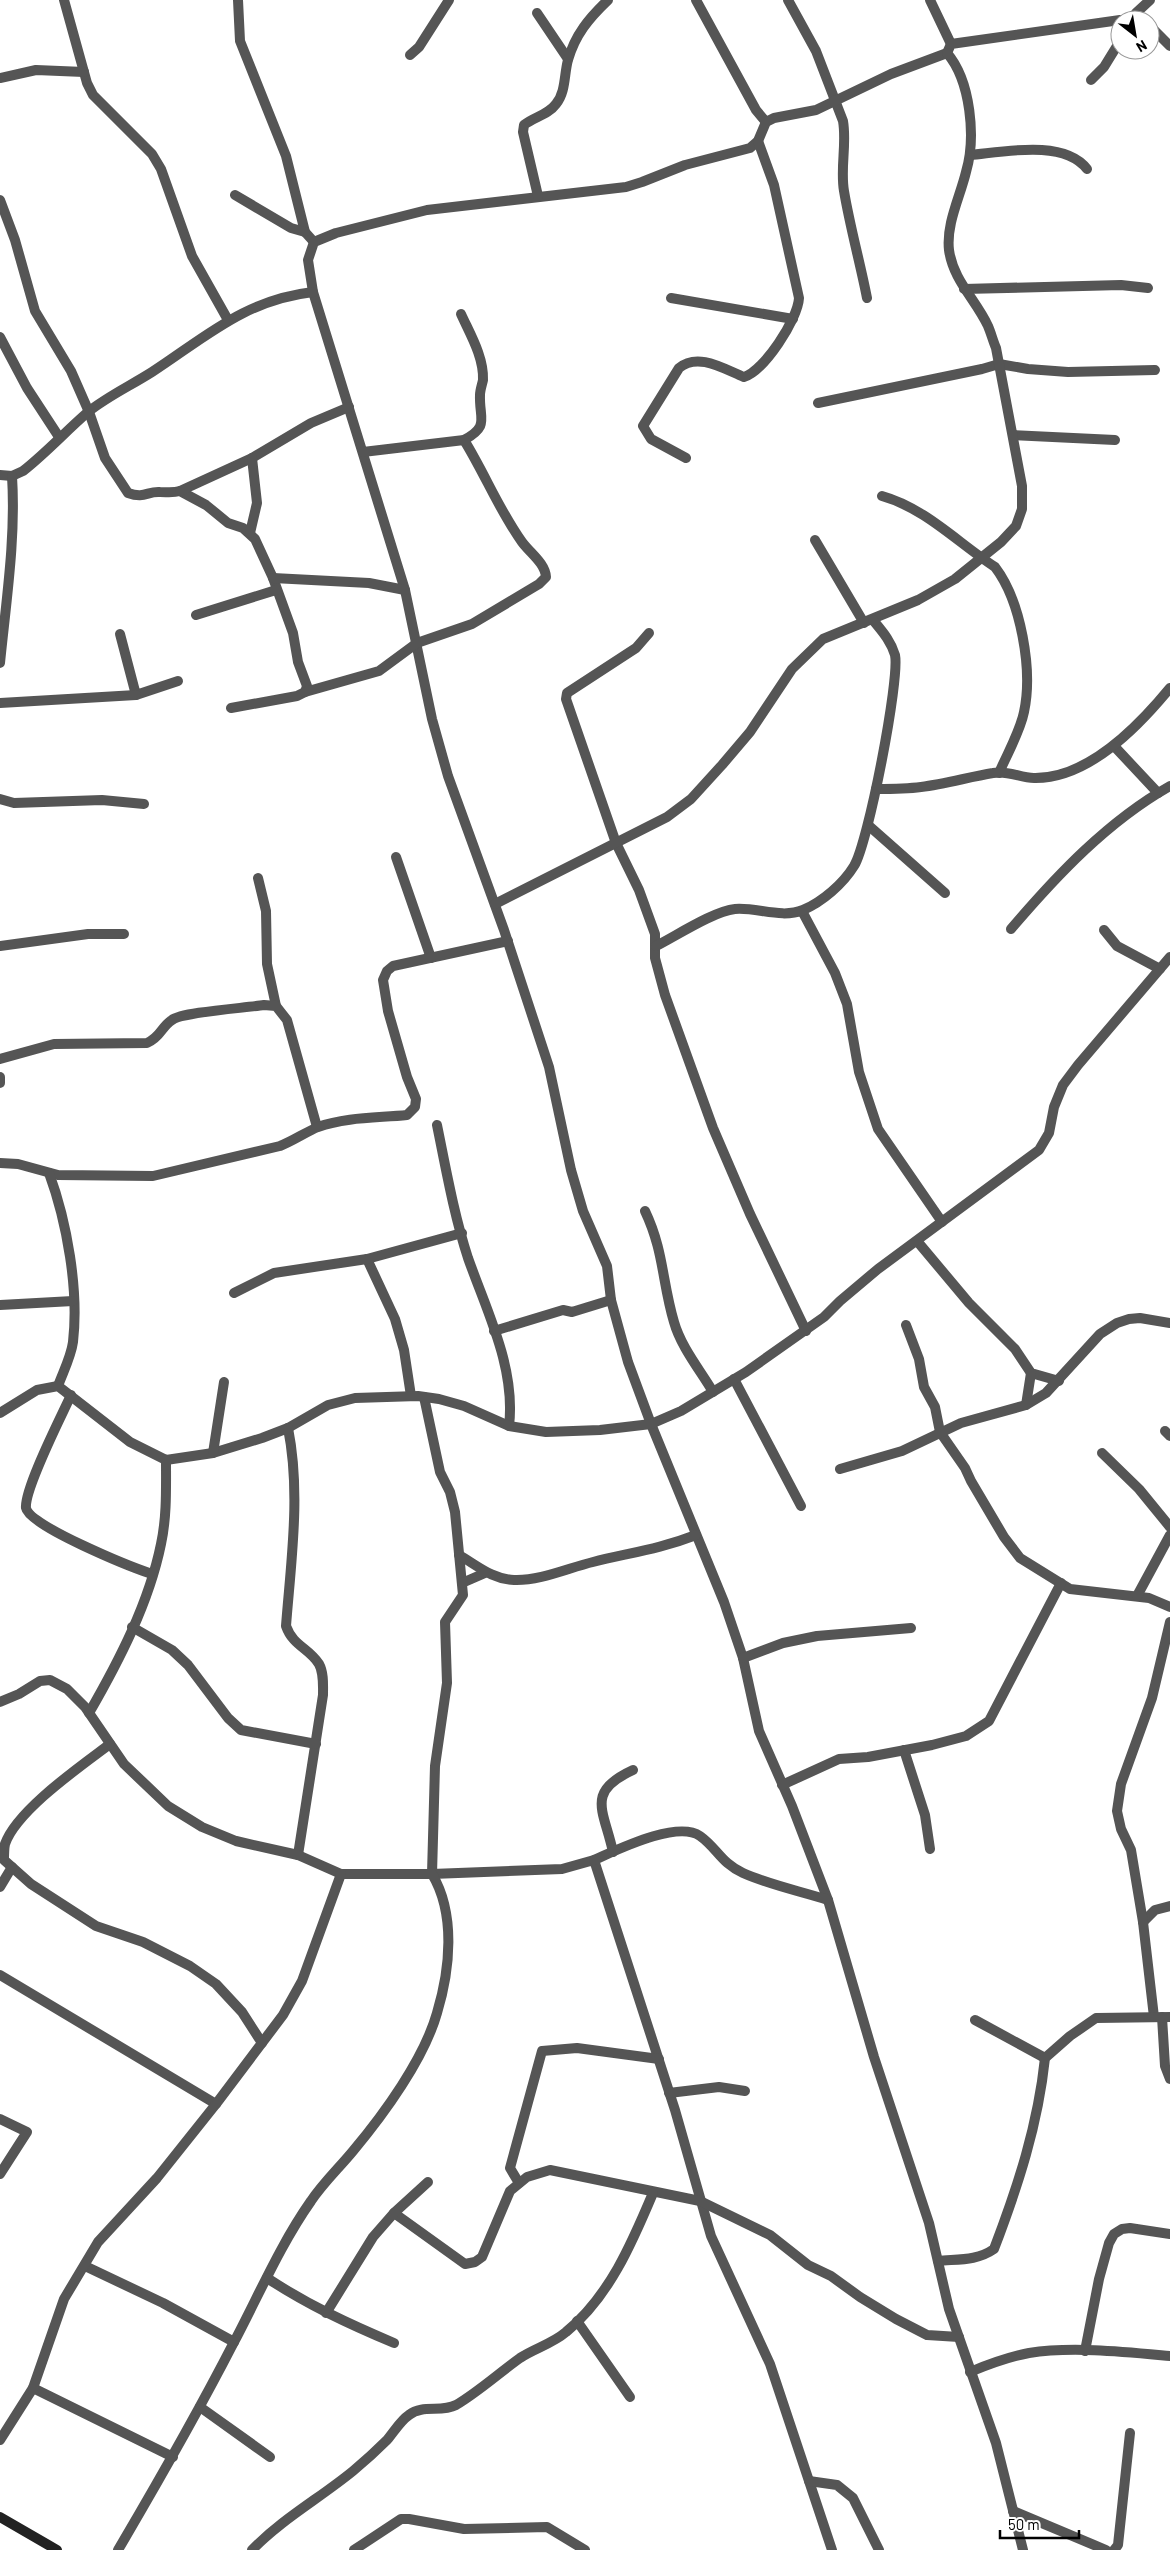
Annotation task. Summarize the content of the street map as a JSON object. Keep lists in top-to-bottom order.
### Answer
{
  "scale_bar": "50 m",
  "north": "bottom right"
}
